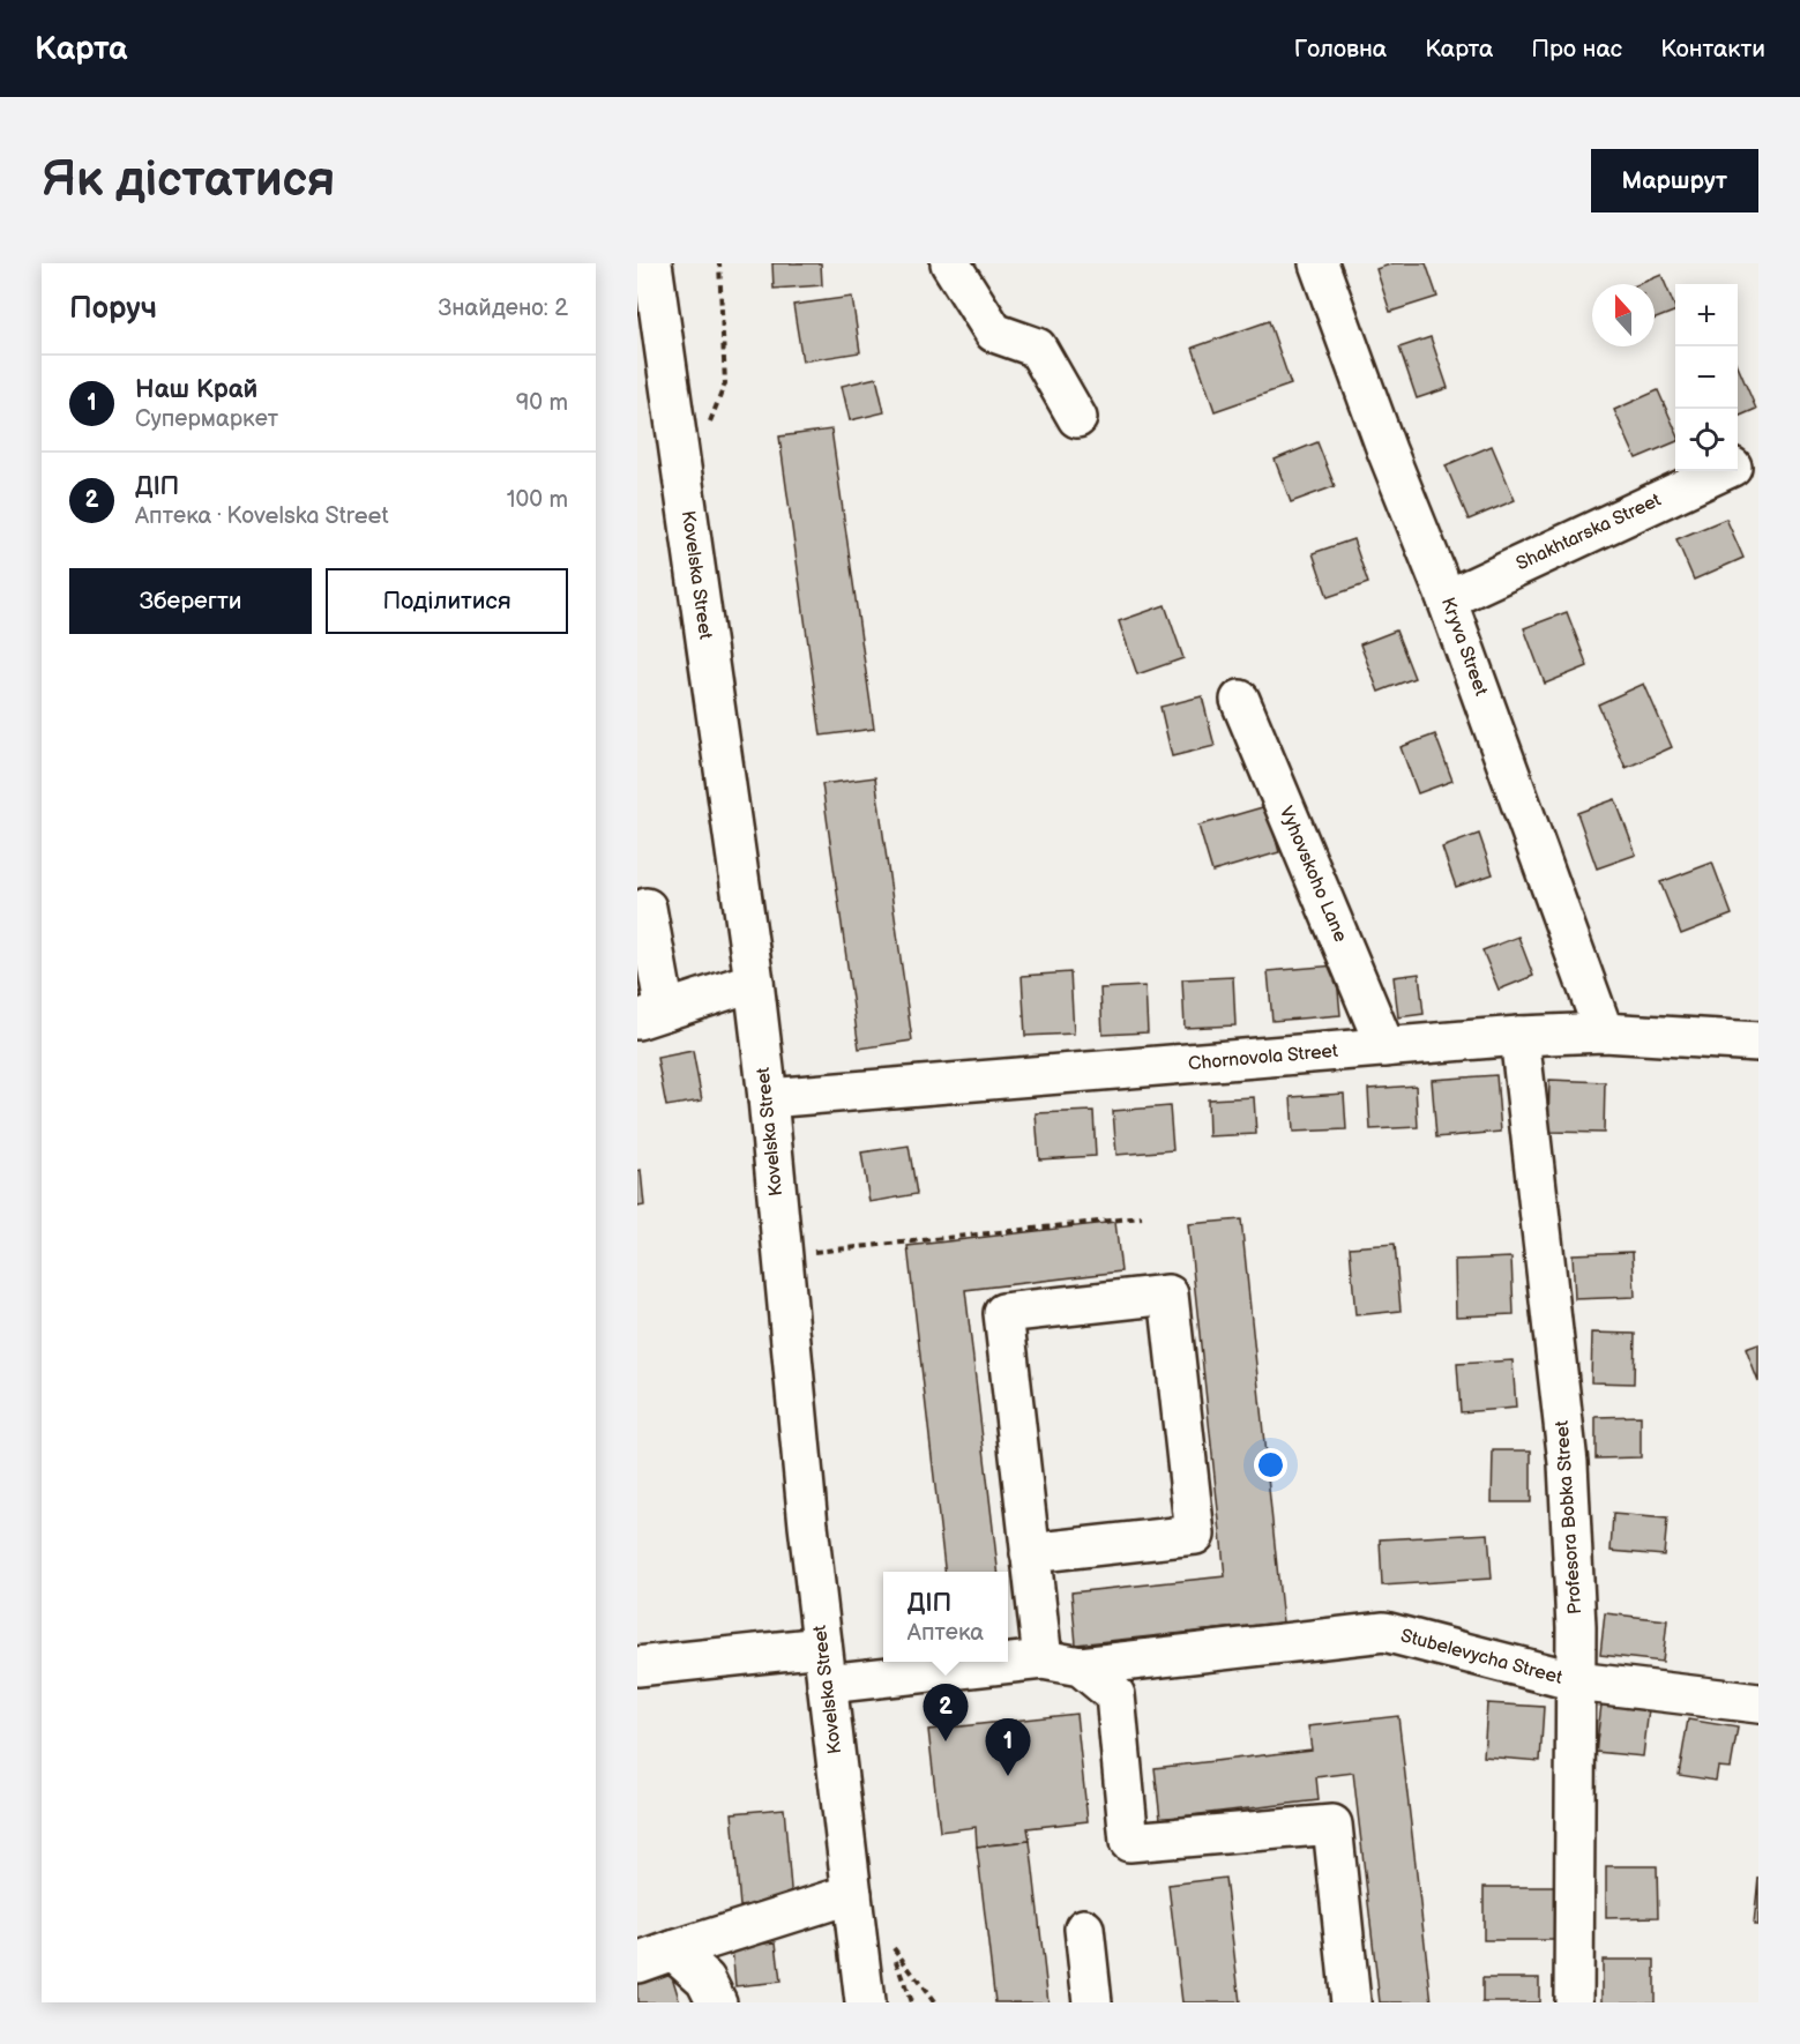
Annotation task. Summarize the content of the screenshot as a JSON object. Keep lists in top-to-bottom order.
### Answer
{
  "streets": {
    "street": [
      "Shakhtarska Street",
      "Kovelska Street",
      "Kryva Street",
      "Vyhovskoho Lane",
      "Chornovola Street",
      "Profesora Bobka Street",
      "Stubelevycha Street"
    ]
  },
  "crossings": [
    ["Shakhtarska Street", "Kryva Street"],
    ["Kovelska Street", "Chornovola Street"],
    ["Kryva Street", "Chornovola Street"],
    ["Vyhovskoho Lane", "Chornovola Street"],
    ["Chornovola Street", "Profesora Bobka Street"],
    ["Profesora Bobka Street", "Stubelevycha Street"]
  ],
  "north": "top",
  "page": {
    "header": "Карта",
    "nav": [
      "Головна",
      "Карта",
      "Про нас",
      "Контакти"
    ],
    "buttons": [
      "Маршрут",
      ["Зберегти", "Поділитися"]
    ],
    "title": "Як дістатися",
    "heading": ["Поруч", "Знайдено: 2"],
    "map_buttons": ["+", "−"],
    "list": [
      {
        "mark": "1",
        "name": "Наш Край",
        "note": "Супермаркет",
        "value": "90 m"
      },
      {
        "mark": "2",
        "name": "ДІП",
        "note": "Аптека · Kovelska Street",
        "value": "100 m"
      }
    ],
    "popup": ["ДІП", "Аптека"],
    "pins": ["2", "1"]
  }
}
